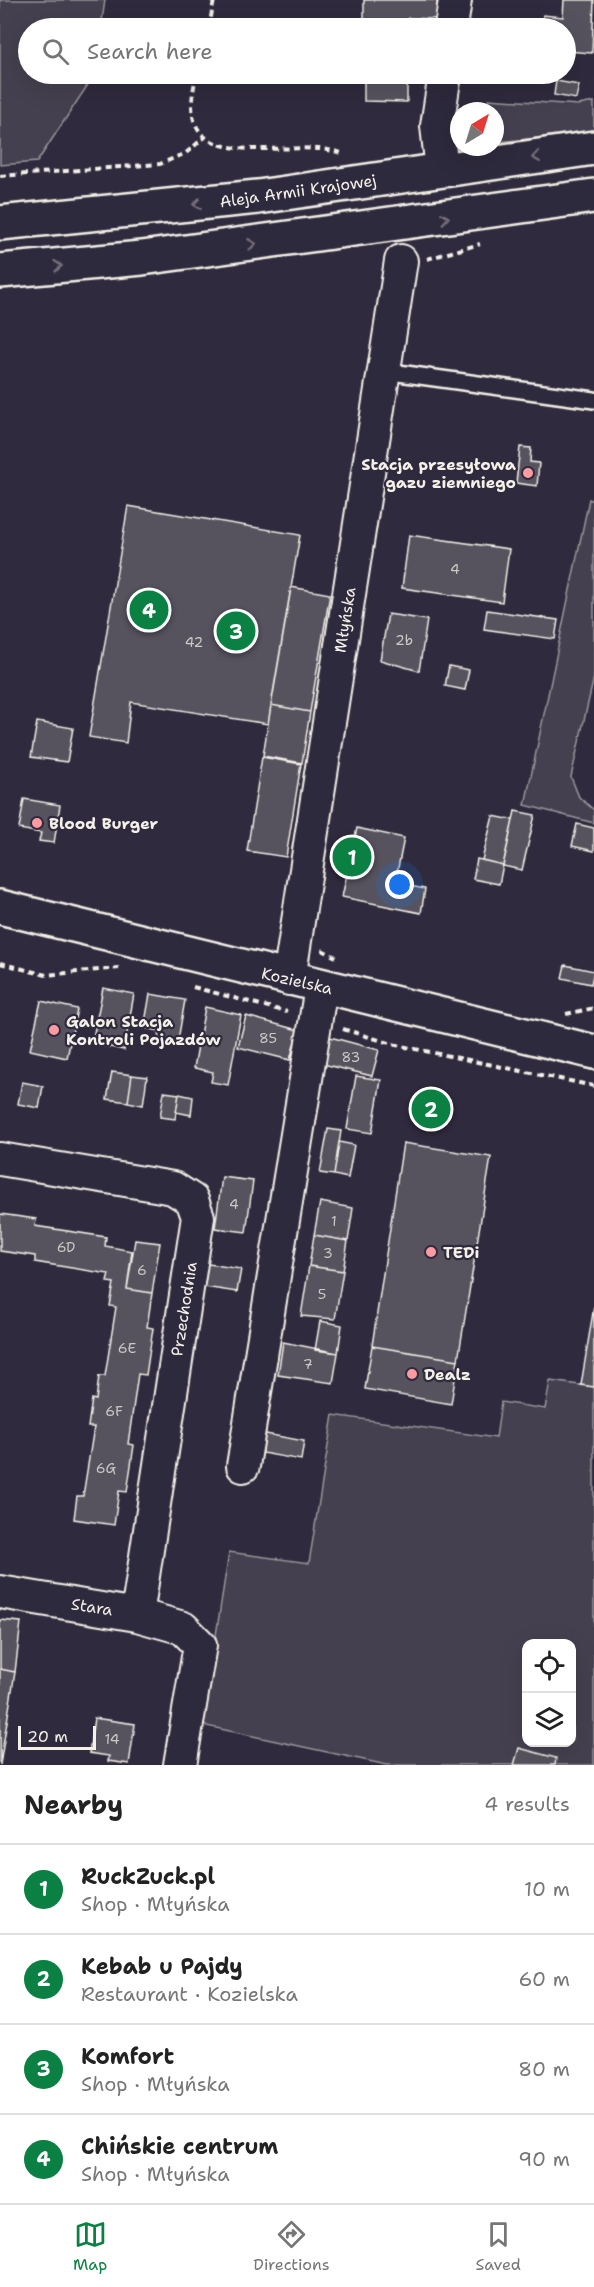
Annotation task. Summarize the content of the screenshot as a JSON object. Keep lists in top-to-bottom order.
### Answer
{
  "streets": {
    "main road": ["Aleja Armii Krajowej", "Kozielska"],
    "street": ["Młyńska", "Przechodnia", "Stara"]
  },
  "crossings": [
    ["Młyńska", "Kozielska"],
    ["Przechodnia", "Stara"]
  ],
  "places": [
    "Stacja przesyłowa gazu ziemniego",
    "Blood Burger",
    "Galon Stacja Kontroli Pojazdów",
    "TEDi",
    "Dealz"
  ],
  "house_numbers": [
    "4",
    "2b",
    "42",
    "85",
    "83",
    "4",
    "1",
    "6D",
    "3",
    "6",
    "5",
    "6E",
    "7",
    "6F",
    "6G",
    "14"
  ],
  "scale_bar": "20 m",
  "north": "top right",
  "page": {
    "search": "Search here",
    "pins": [
      "4",
      "3",
      "1",
      "2"
    ],
    "scale": "20 m",
    "heading": ["Nearby", "4 results"],
    "list": [
      {
        "mark": "1",
        "name": "RuckZuck.pl",
        "note": "Shop · Młyńska",
        "value": "10 m"
      },
      {
        "mark": "2",
        "name": "Kebab u Pajdy",
        "note": "Restaurant · Kozielska",
        "value": "60 m"
      },
      {
        "mark": "3",
        "name": "Komfort",
        "note": "Shop · Młyńska",
        "value": "80 m"
      },
      {
        "mark": "4",
        "name": "Chińskie centrum",
        "note": "Shop · Młyńska",
        "value": "90 m"
      }
    ],
    "nav": ["Map", "Directions", "Saved"]
  }
}
